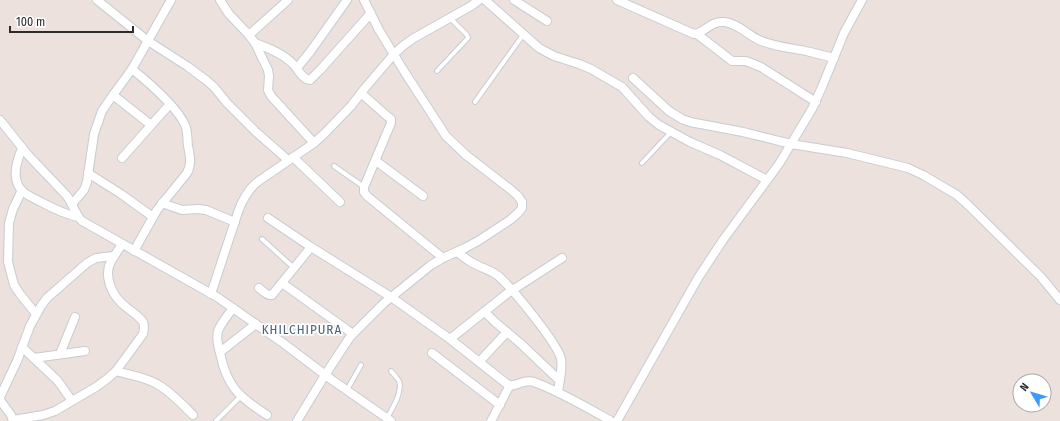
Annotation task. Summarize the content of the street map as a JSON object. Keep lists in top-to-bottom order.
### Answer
{
  "districts": ["KHILCHIPURA"],
  "scale_bar": "100 m",
  "north": "top left"
}
